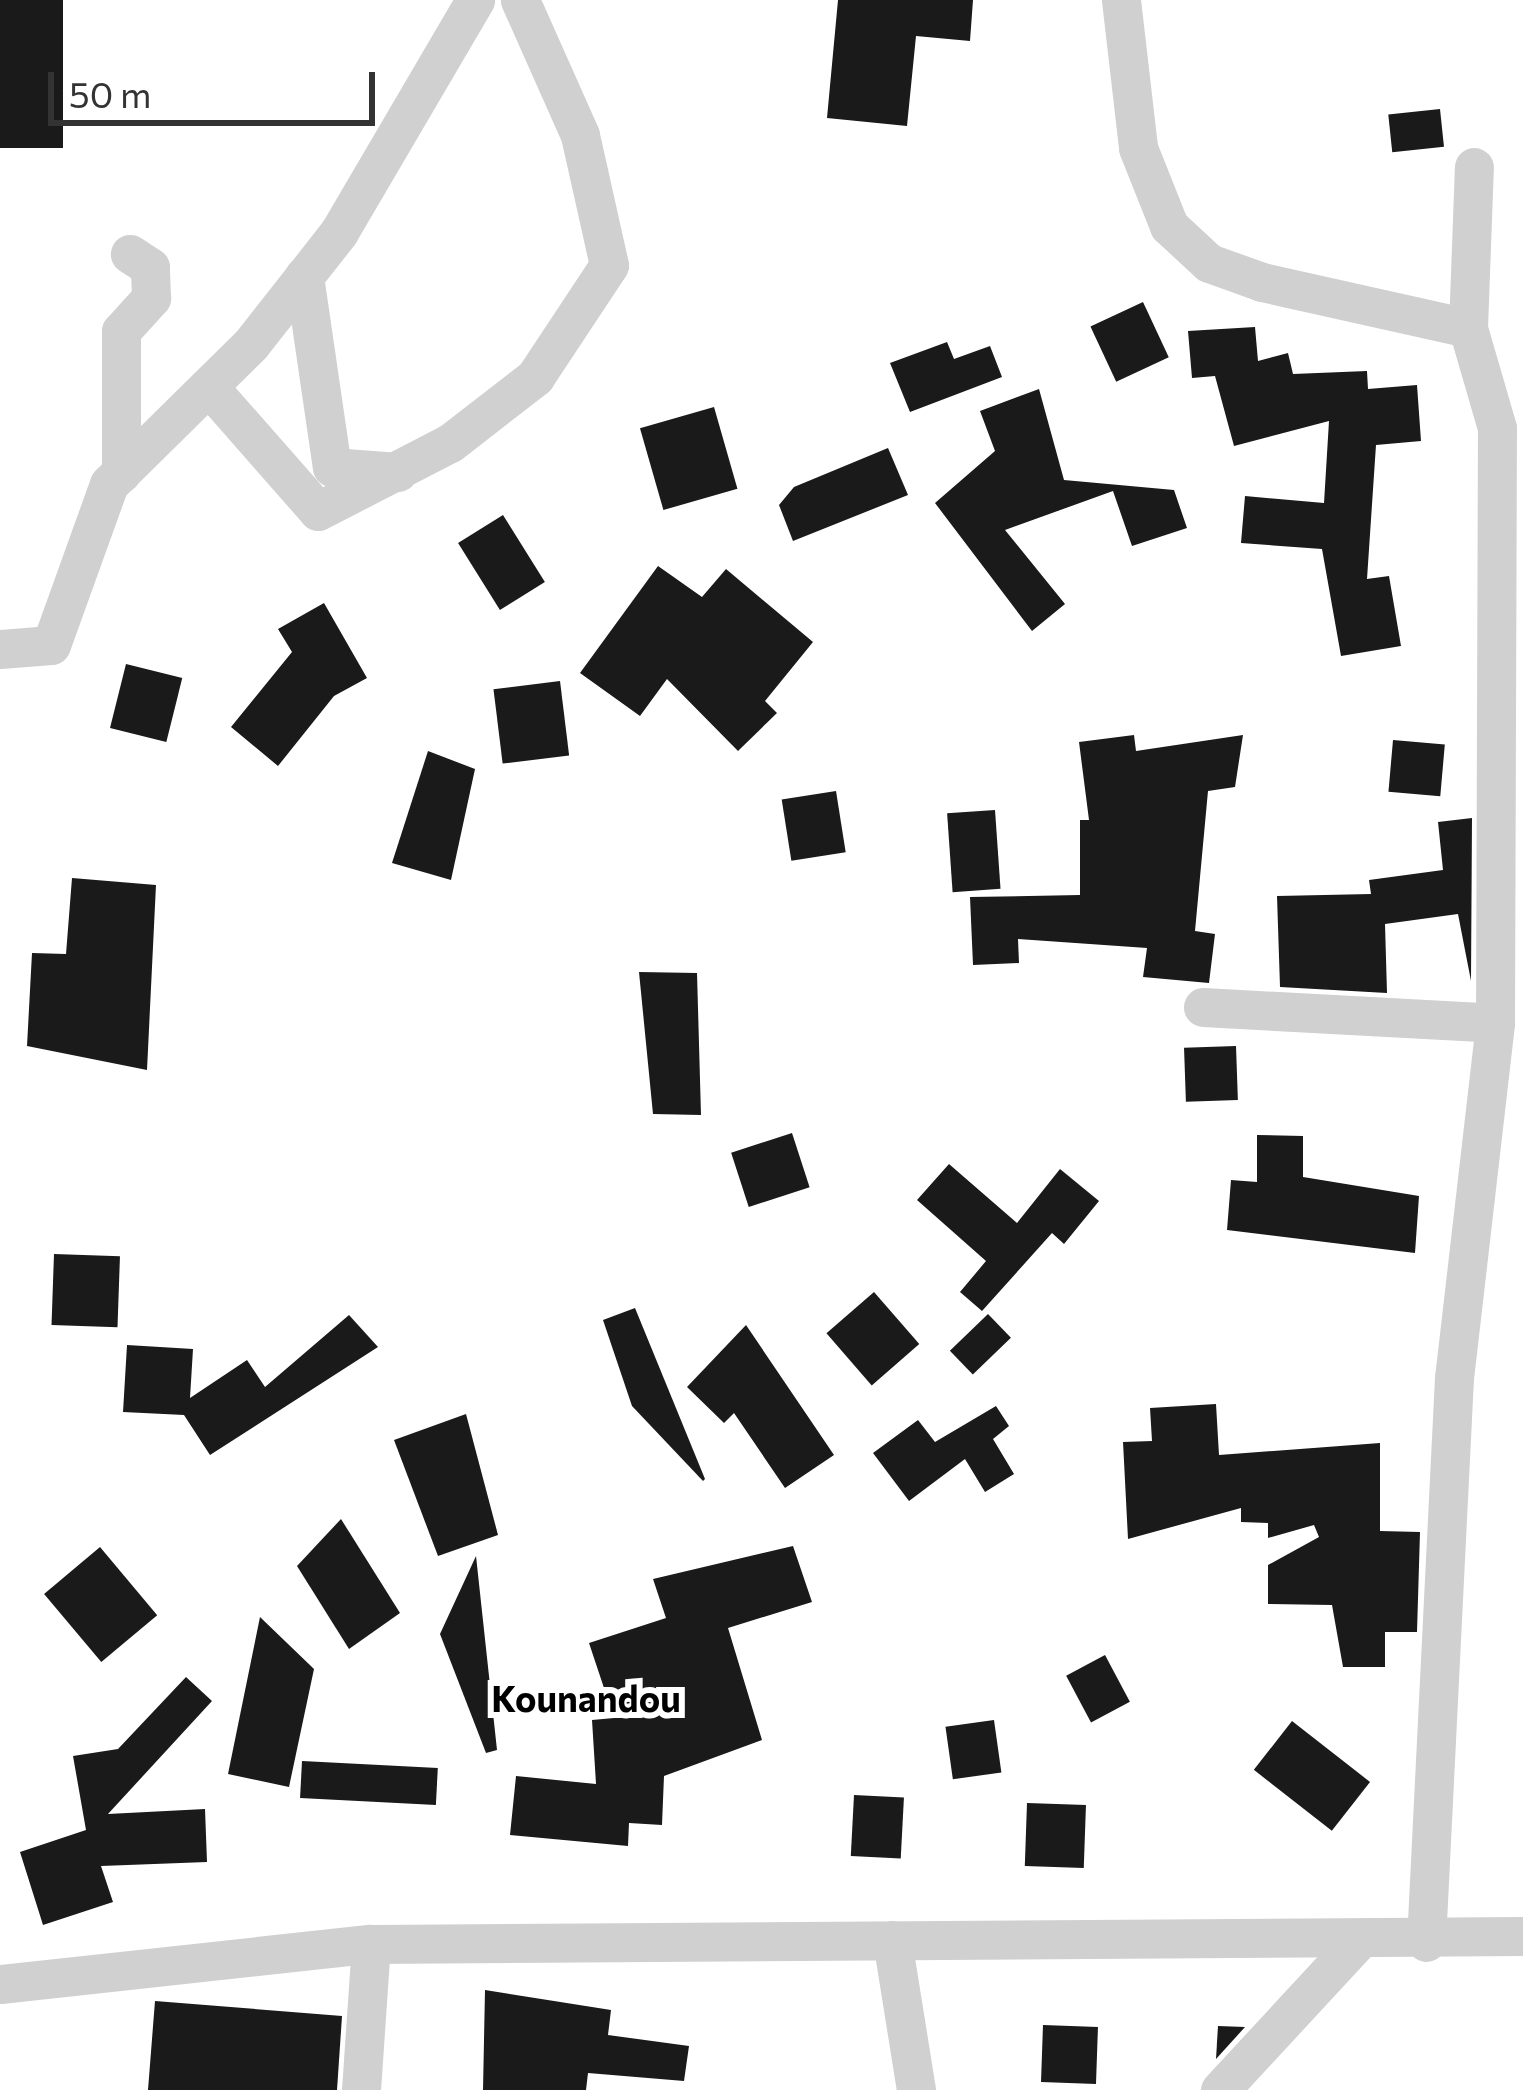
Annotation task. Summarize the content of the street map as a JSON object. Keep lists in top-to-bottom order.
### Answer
{
  "districts": ["Kounandou"],
  "scale_bar": "50 m"
}
